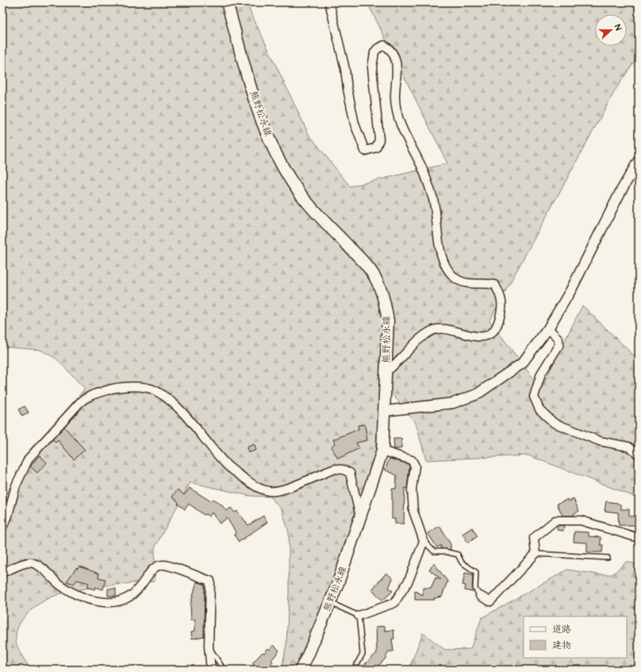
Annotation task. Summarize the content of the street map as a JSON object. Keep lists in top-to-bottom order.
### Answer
{
  "streets": {
    "main road": ["熊野松永線"]
  },
  "legend": ["道路", "建物"],
  "north": "right"
}
